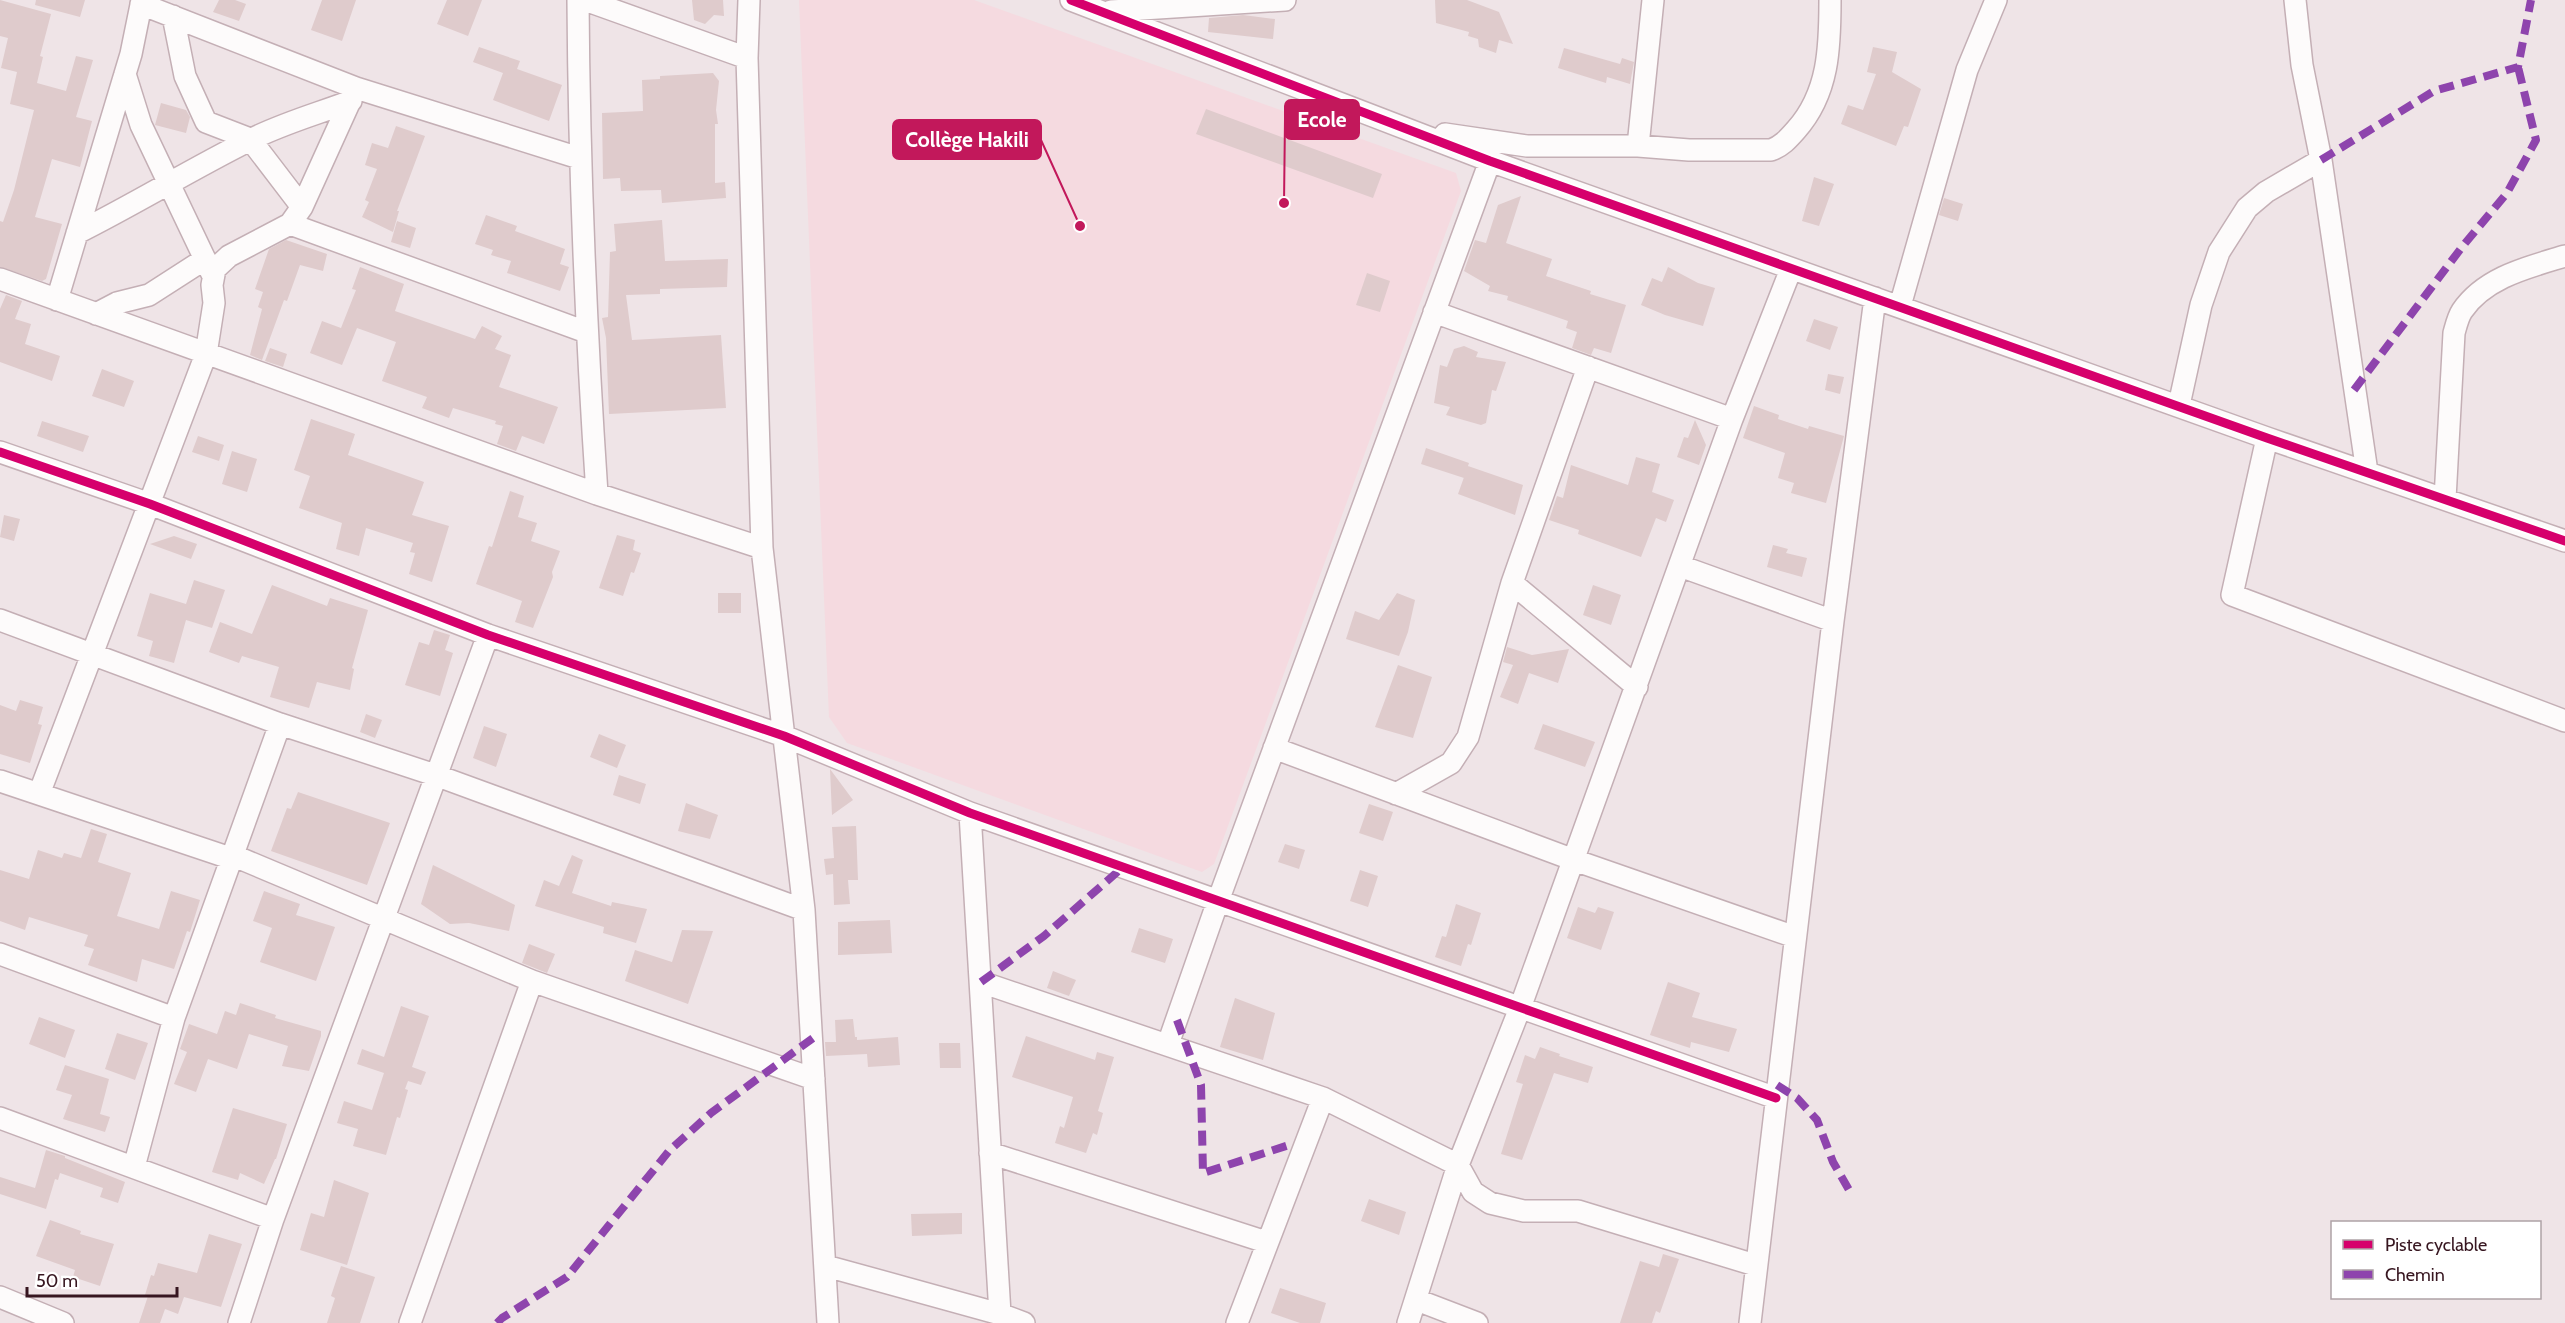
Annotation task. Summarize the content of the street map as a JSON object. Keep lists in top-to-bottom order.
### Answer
{
  "places": ["Ecole", "Collège Hakili"],
  "legend": ["Piste cyclable", "Chemin"],
  "scale_bar": "50 m"
}
